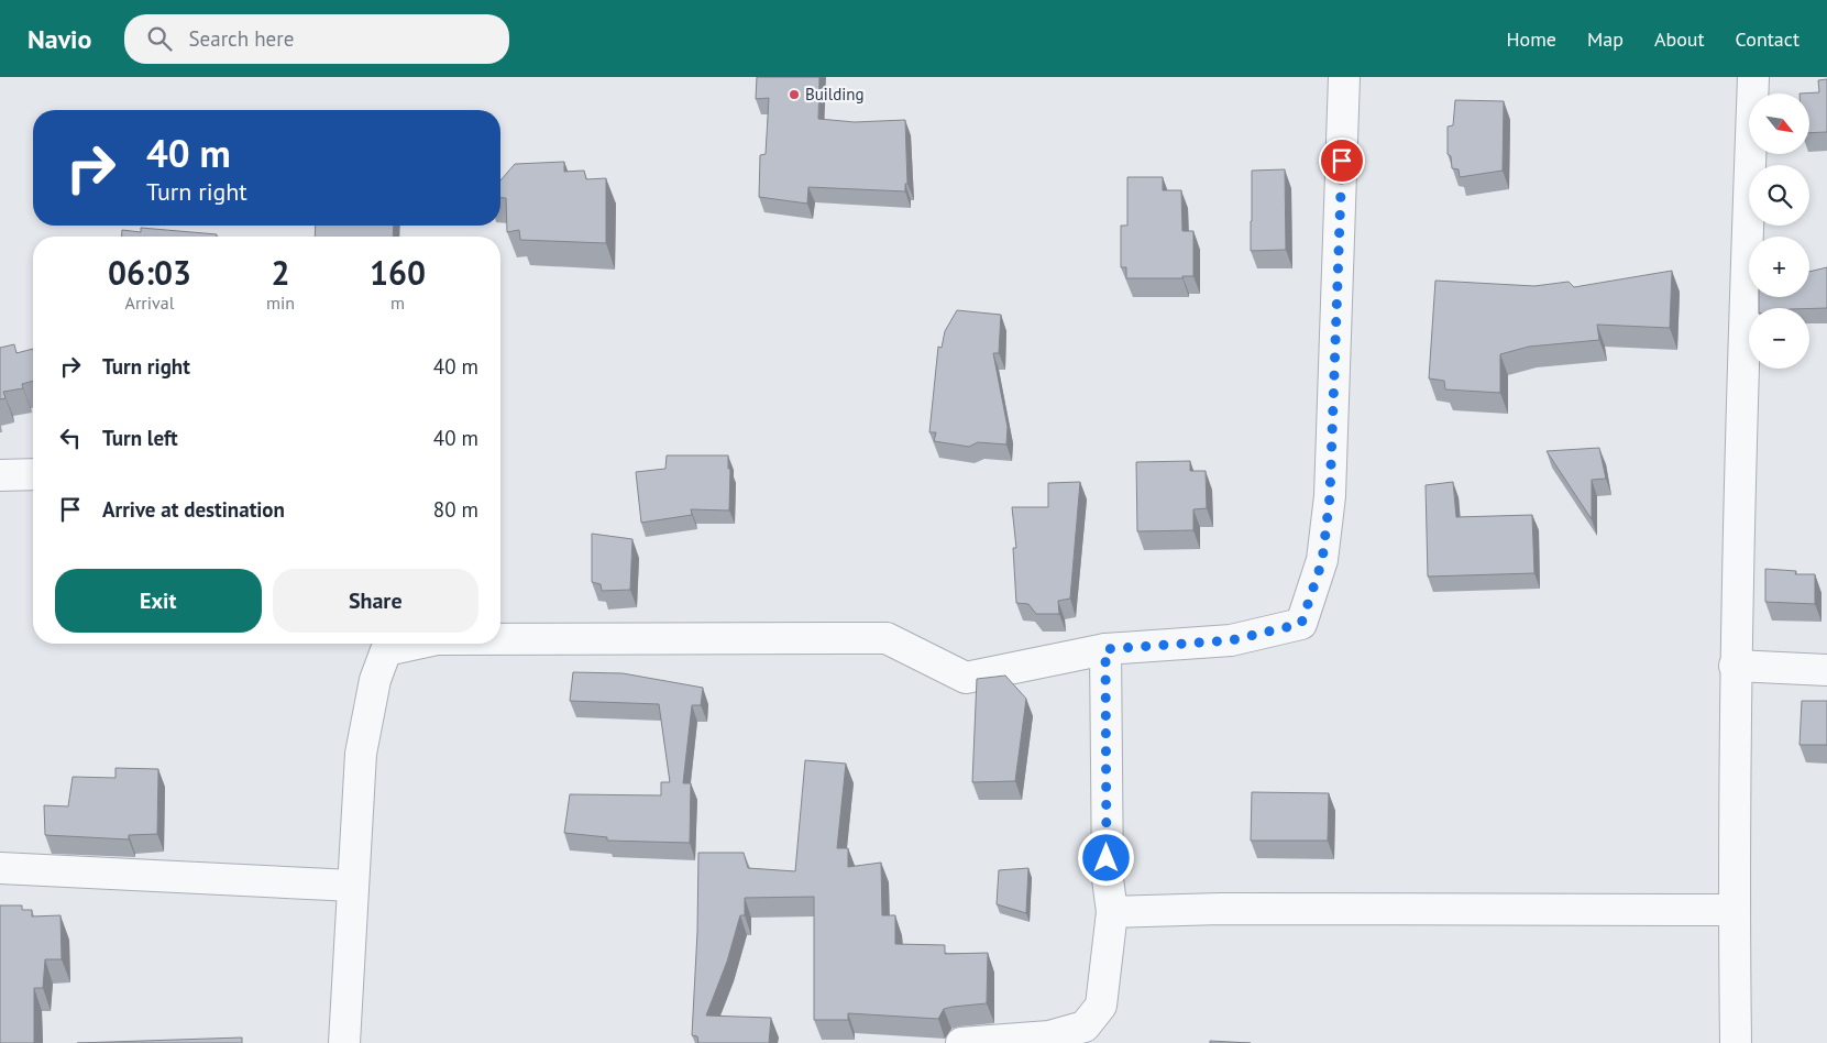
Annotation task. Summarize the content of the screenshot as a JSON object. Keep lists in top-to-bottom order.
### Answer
{
  "places": ["Building"],
  "north": "bottom right",
  "page": {
    "header": "Navio",
    "search": "Search here",
    "nav": [
      "Home",
      "Map",
      "About",
      "Contact"
    ],
    "map_buttons": ["+", "−"],
    "turn": ["40 m", "Turn right"],
    "eta": [
      "06:03",
      "Arrival",
      "2",
      "min",
      "160",
      "m"
    ],
    "list": [
      {
        "name": "Turn right",
        "value": "40 m"
      },
      {
        "name": "Turn left",
        "value": "40 m"
      },
      {
        "name": "Arrive at destination",
        "value": "80 m"
      }
    ],
    "buttons": ["Exit", "Share"]
  }
}
